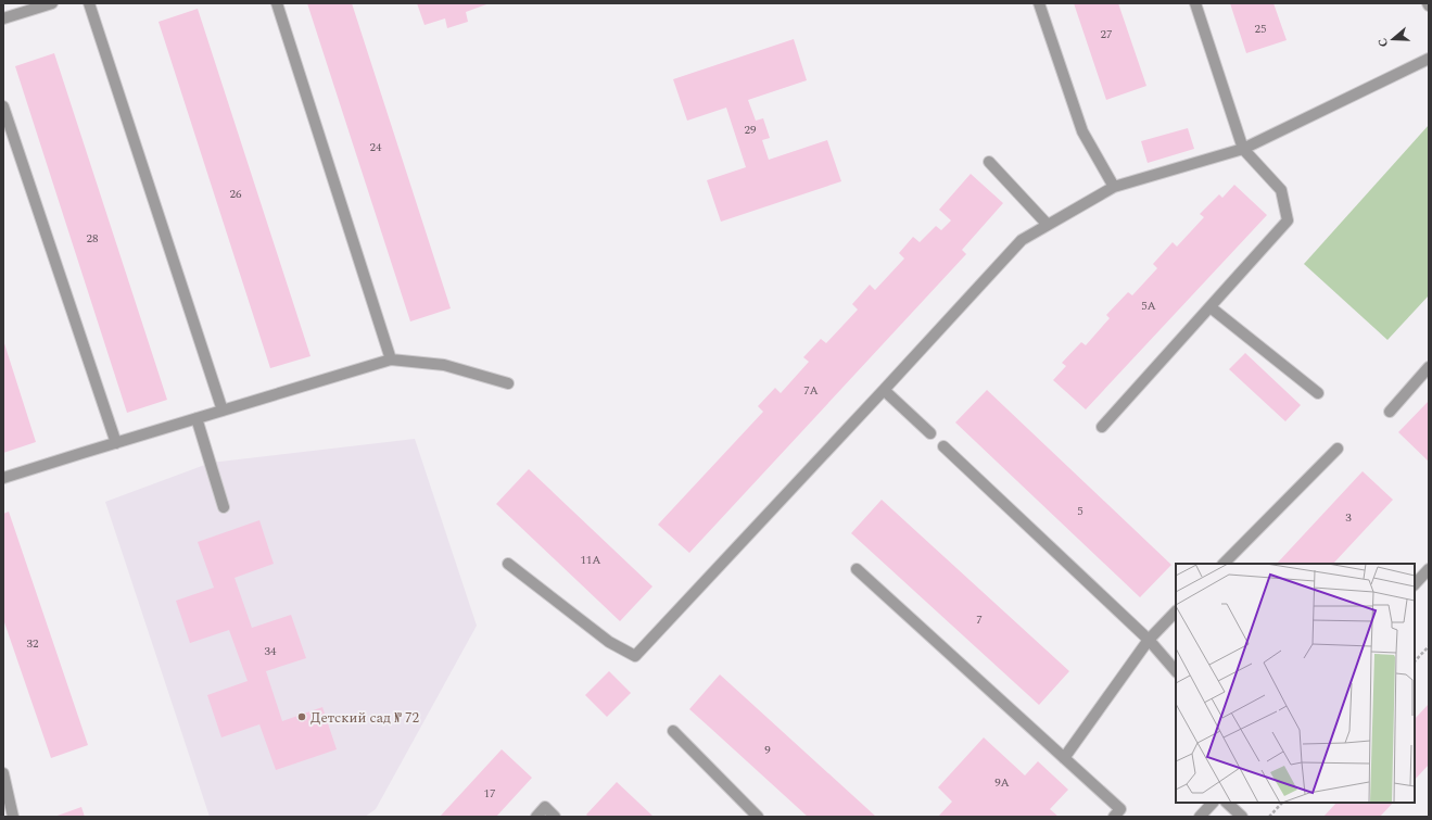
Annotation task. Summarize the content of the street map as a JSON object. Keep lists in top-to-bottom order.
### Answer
{
  "places": ["Детский сад № 72"],
  "house_numbers": [
    "25",
    "27",
    "29",
    "24",
    "26",
    "28",
    "5А",
    "7А",
    "5",
    "3",
    "11А",
    "7",
    "32",
    "34",
    "9",
    "9А",
    "17"
  ],
  "north": "left"
}
